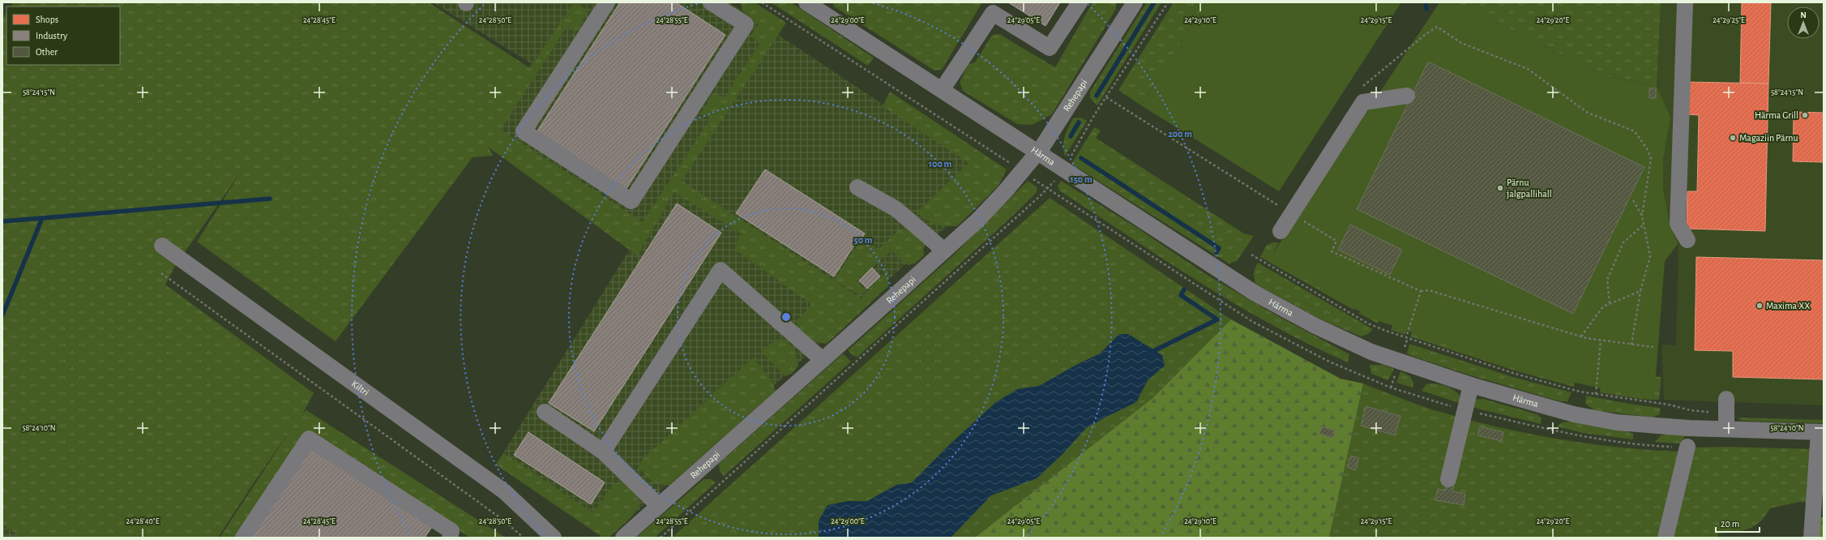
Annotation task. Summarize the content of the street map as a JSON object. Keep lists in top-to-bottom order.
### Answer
{
  "streets": {
    "street": ["Rehepapi", "Härma", "Kiltri"]
  },
  "crossings": [
    ["Rehepapi", "Härma"]
  ],
  "places": [
    "Härma Grill",
    "Magaziin Pärnu",
    "Pärnu jalgpallihall",
    "Maxima XX"
  ],
  "legend": ["Shops", "Industry", "Other"],
  "scale_bar": "20 m",
  "north": "top",
  "coordinates": [
    "24°28'45\"E",
    "24°28'50\"E",
    "24°28'55\"E",
    "24°29'00\"E",
    "24°29'05\"E",
    "24°29'10\"E",
    "24°29'15\"E",
    "24°29'20\"E",
    "24°29'25\"E",
    "58°24'15\"N",
    "58°24'10\"N",
    "24°28'40\"E"
  ],
  "rings": [
    "200 m",
    "100 m",
    "150 m",
    "50 m"
  ]
}
